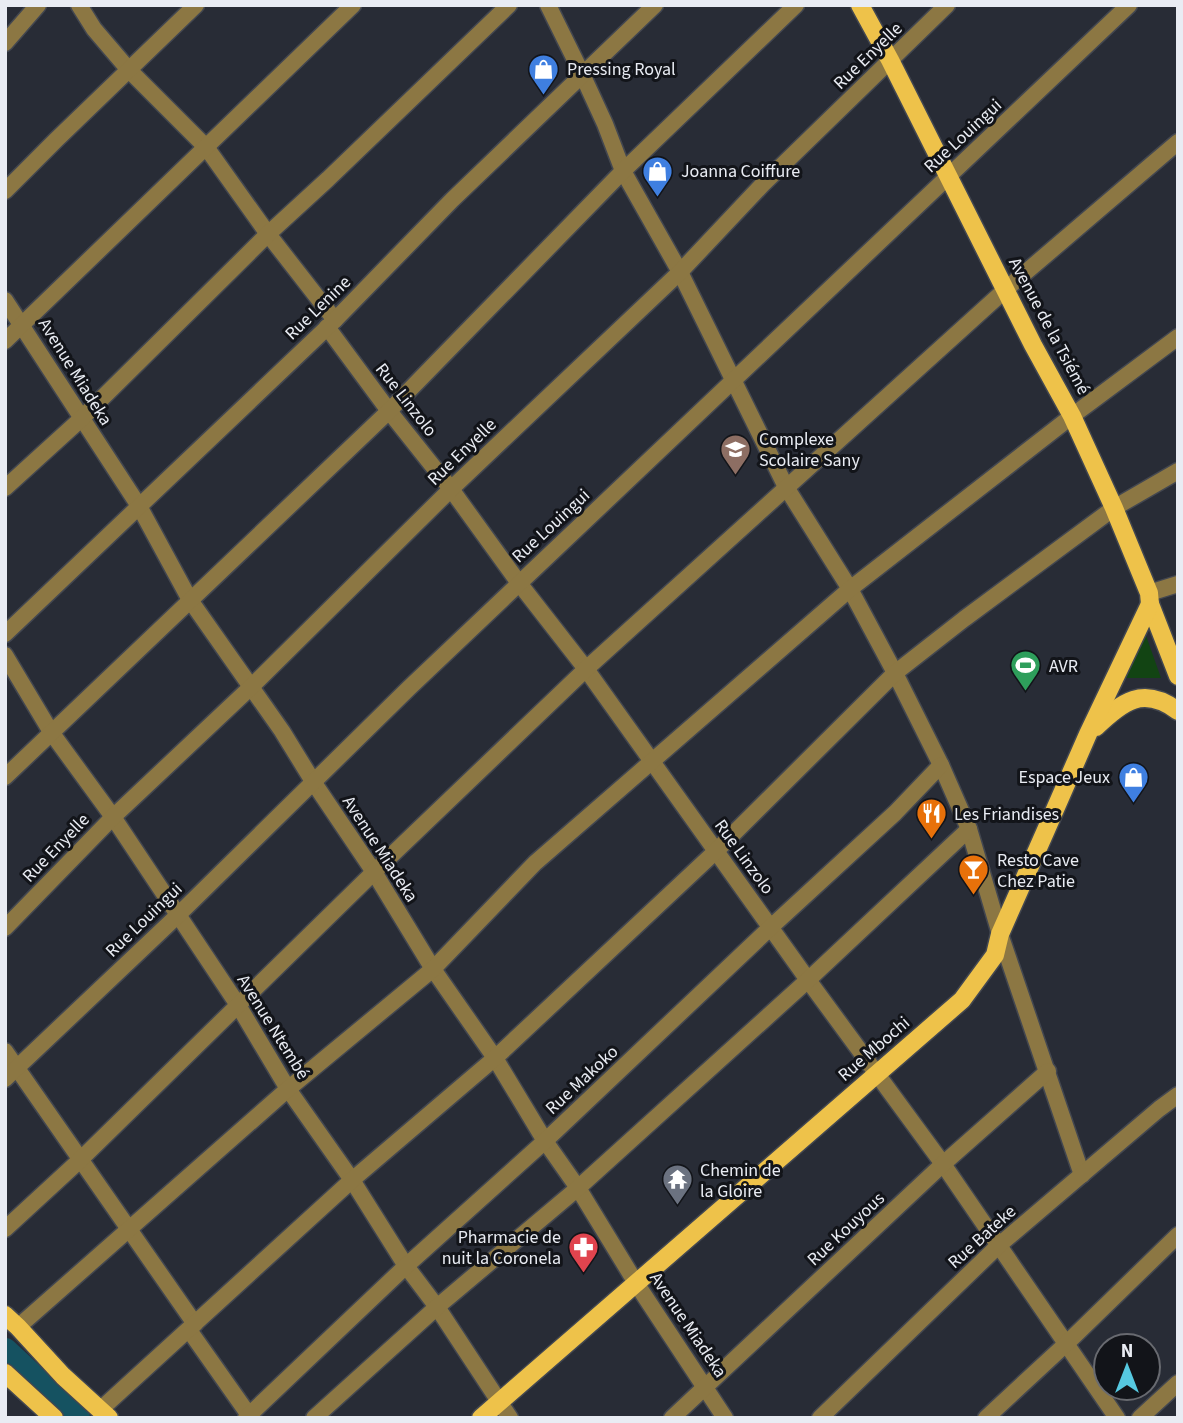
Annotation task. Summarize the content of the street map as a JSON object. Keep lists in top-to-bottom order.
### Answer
{
  "streets": {
    "main road": ["Avenue de la Tsiémé", "Rue Mbochi"],
    "street": [
      "Rue Enyelle",
      "Rue Louingui",
      "Rue Lenine",
      "Avenue Miadeka",
      "Rue Linzolo",
      "Avenue Ntembé",
      "Rue Makoko",
      "Rue Kouyous",
      "Rue Bateke"
    ]
  },
  "crossings": [
    ["Rue Enyelle", "Avenue de la Tsiémé"],
    ["Rue Enyelle", "Avenue Miadeka"],
    ["Rue Enyelle", "Rue Linzolo"],
    ["Rue Enyelle", "Avenue Ntembé"],
    ["Rue Louingui", "Avenue de la Tsiémé"],
    ["Rue Louingui", "Avenue Miadeka"],
    ["Rue Louingui", "Rue Linzolo"],
    ["Rue Louingui", "Avenue Ntembé"],
    ["Rue Lenine", "Avenue Miadeka"],
    ["Rue Lenine", "Rue Linzolo"],
    ["Avenue de la Tsiémé", "Rue Mbochi"],
    ["Avenue Miadeka", "Rue Mbochi"],
    ["Avenue Miadeka", "Rue Makoko"],
    ["Avenue Miadeka", "Rue Kouyous"],
    ["Rue Linzolo", "Rue Mbochi"],
    ["Rue Linzolo", "Rue Makoko"],
    ["Rue Linzolo", "Rue Kouyous"],
    ["Rue Linzolo", "Rue Bateke"],
    ["Avenue Ntembé", "Rue Mbochi"],
    ["Avenue Ntembé", "Rue Makoko"]
  ],
  "places": {
    "shop": ["Pressing Royal", "Joanna Coiffure", "Espace Jeux"],
    "school or university": ["Complexe Scolaire Sany"],
    "sports": ["AVR"],
    "restaurant": ["Les Friandises"],
    "bar": ["Resto Cave Chez Patie"],
    "temple": ["Chemin de la Gloire"],
    "pharmacy": ["Pharmacie de nuit la Coronela"]
  },
  "north": "top"
}
